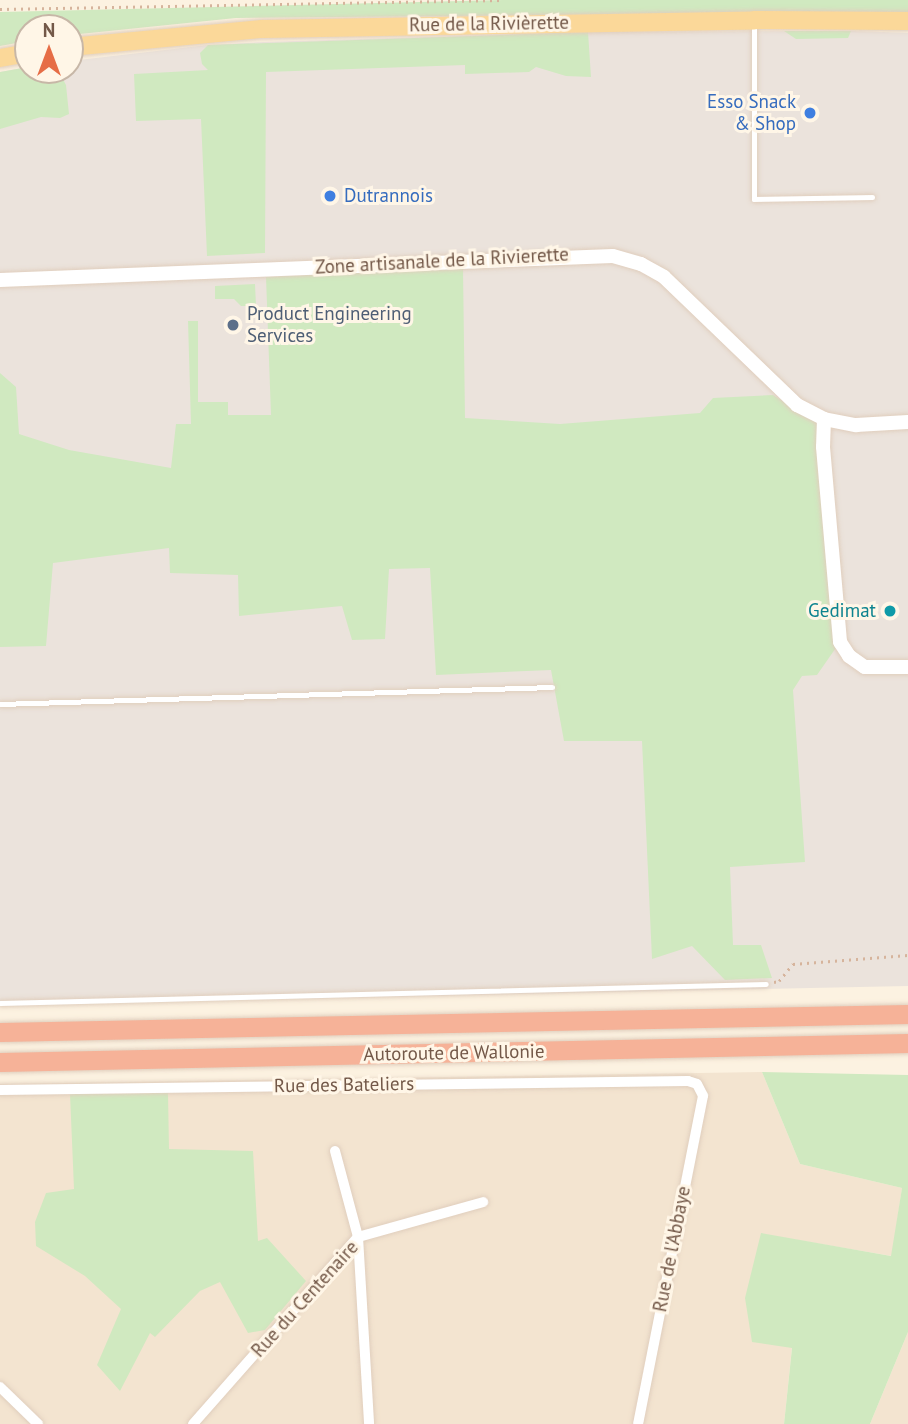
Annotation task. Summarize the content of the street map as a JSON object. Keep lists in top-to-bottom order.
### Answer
{
  "streets": {
    "highway": ["Autoroute de Wallonie"],
    "main road": ["Rue de la Rivièrette"],
    "street": [
      "Zone artisanale de la Rivierette",
      "Rue des Bateliers",
      "Rue de l'Abbaye",
      "Rue du Centenaire"
    ]
  },
  "crossings": [
    ["Rue des Bateliers", "Rue de l'Abbaye"]
  ],
  "places": [
    "Esso Snack & Shop",
    "Dutrannois",
    "Product Engineering Services",
    "Gedimat"
  ],
  "north": "top"
}
